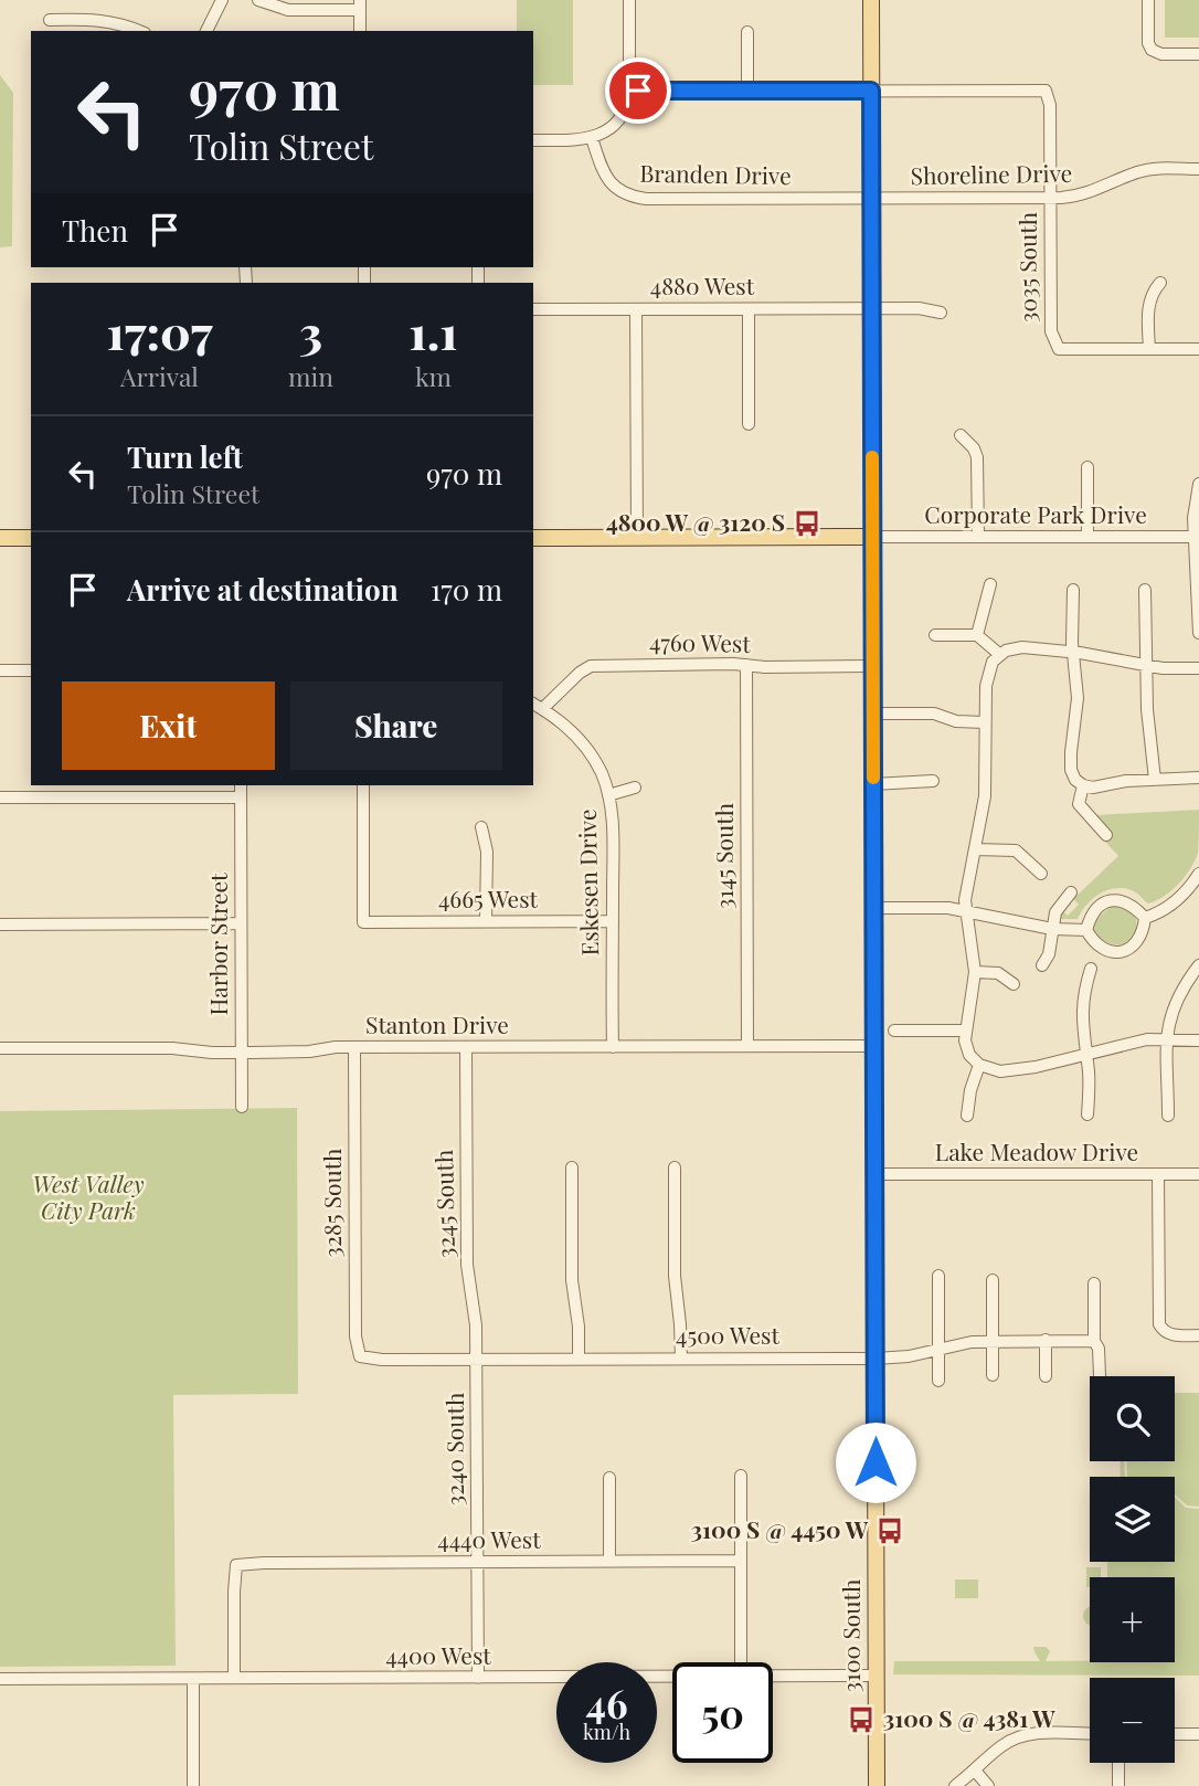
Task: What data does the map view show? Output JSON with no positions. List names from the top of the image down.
{
  "streets": {
    "main road": ["3100 South"],
    "street": [
      "Branden Drive",
      "Shoreline Drive",
      "3035 South",
      "4880 West",
      "Corporate Park Drive",
      "4760 West",
      "3145 South",
      "Eskesen Drive",
      "4665 West",
      "Harbor Street",
      "Stanton Drive",
      "Lake Meadow Drive",
      "3285 South",
      "3245 South",
      "4500 West",
      "3240 South",
      "4440 West",
      "4400 West"
    ]
  },
  "crossings": [
    ["Branden Drive", "Shoreline Drive"],
    ["Branden Drive", "3100 South"],
    ["Shoreline Drive", "3035 South"],
    ["Shoreline Drive", "3100 South"],
    ["3035 South", "3100 South"],
    ["4880 West", "3100 South"],
    ["Corporate Park Drive", "3100 South"],
    ["4760 West", "3145 South"],
    ["4760 West", "Eskesen Drive"],
    ["4760 West", "3100 South"],
    ["3145 South", "Stanton Drive"],
    ["Eskesen Drive", "4665 West"],
    ["Eskesen Drive", "Stanton Drive"],
    ["Harbor Street", "Stanton Drive"],
    ["Stanton Drive", "3285 South"],
    ["Stanton Drive", "3245 South"],
    ["Stanton Drive", "3100 South"],
    ["Lake Meadow Drive", "3100 South"],
    ["3285 South", "4500 West"],
    ["3245 South", "4500 West"],
    ["3245 South", "3240 South"],
    ["4500 West", "3240 South"],
    ["4500 West", "3100 South"],
    ["3240 South", "4440 West"],
    ["3240 South", "4400 West"],
    ["4440 West", "4400 West"],
    ["3100 South", "4400 West"]
  ],
  "parks": ["West Valley City Park"],
  "places": {
    "bus stop": ["4800 W @ 3120 S", "3100 S @ 4450 W", "3100 S @ 4381 W"]
  },
  "page": {
    "turn": ["970 m", "Tolin Street"],
    "then": "Then",
    "eta": [
      "17:07",
      "Arrival",
      "3",
      "min",
      "1.1",
      "km"
    ],
    "list": [
      {
        "name": "Turn left",
        "note": "Tolin Street",
        "value": "970 m"
      },
      {
        "name": "Arrive at destination",
        "value": "170 m"
      }
    ],
    "buttons": ["Exit", "Share"],
    "map_buttons": ["+", "−"],
    "speed": "46 km/h",
    "limit": "50"
  }
}
